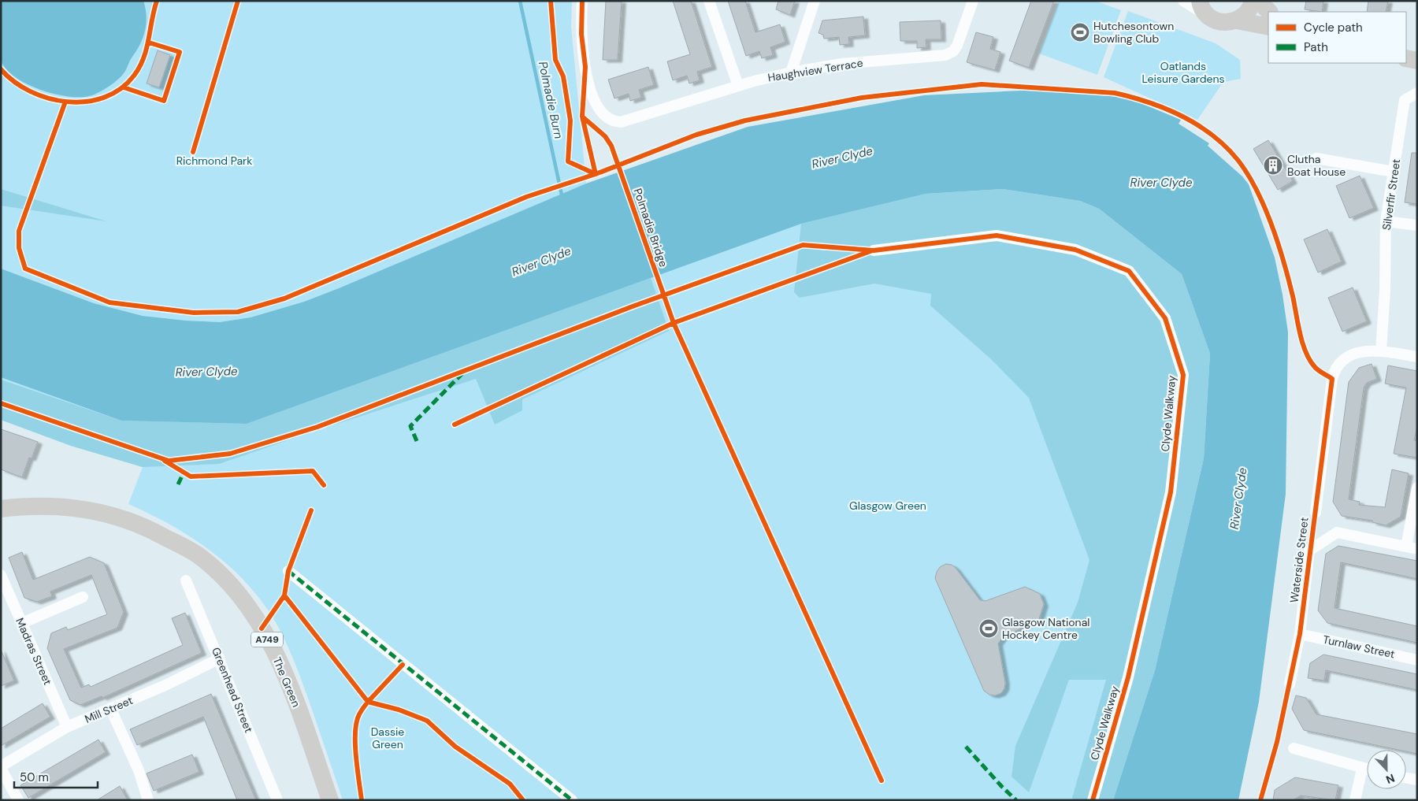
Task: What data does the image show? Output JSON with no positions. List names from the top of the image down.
{
  "streets": {
    "main road": ["A749", "The Green"],
    "street": [
      "Haughview Terrace",
      "Silverfir Street",
      "Clyde Walkway",
      "Waterside Street",
      "Turnlaw Street",
      "Madras Street",
      "Greenhead Street",
      "Mill Street"
    ],
    "cycle path": ["Polmadie Bridge"]
  },
  "crossings": [
    ["Silverfir Street", "Waterside Street"],
    ["Waterside Street", "Turnlaw Street"],
    ["Madras Street", "Mill Street"],
    ["Greenhead Street", "Mill Street"]
  ],
  "water": ["Polmadie Burn", "River Clyde"],
  "parks": [
    "Oatlands Leisure Gardens",
    "Richmond Park",
    "Glasgow Green",
    "Dassie Green"
  ],
  "places": {
    "sports": ["Hutchesontown Bowling Club", "Glasgow National Hockey Centre"],
    "building": ["Clutha Boat House"]
  },
  "legend": ["Cycle path", "Path"],
  "scale_bar": "50 m",
  "north": "bottom"
}
